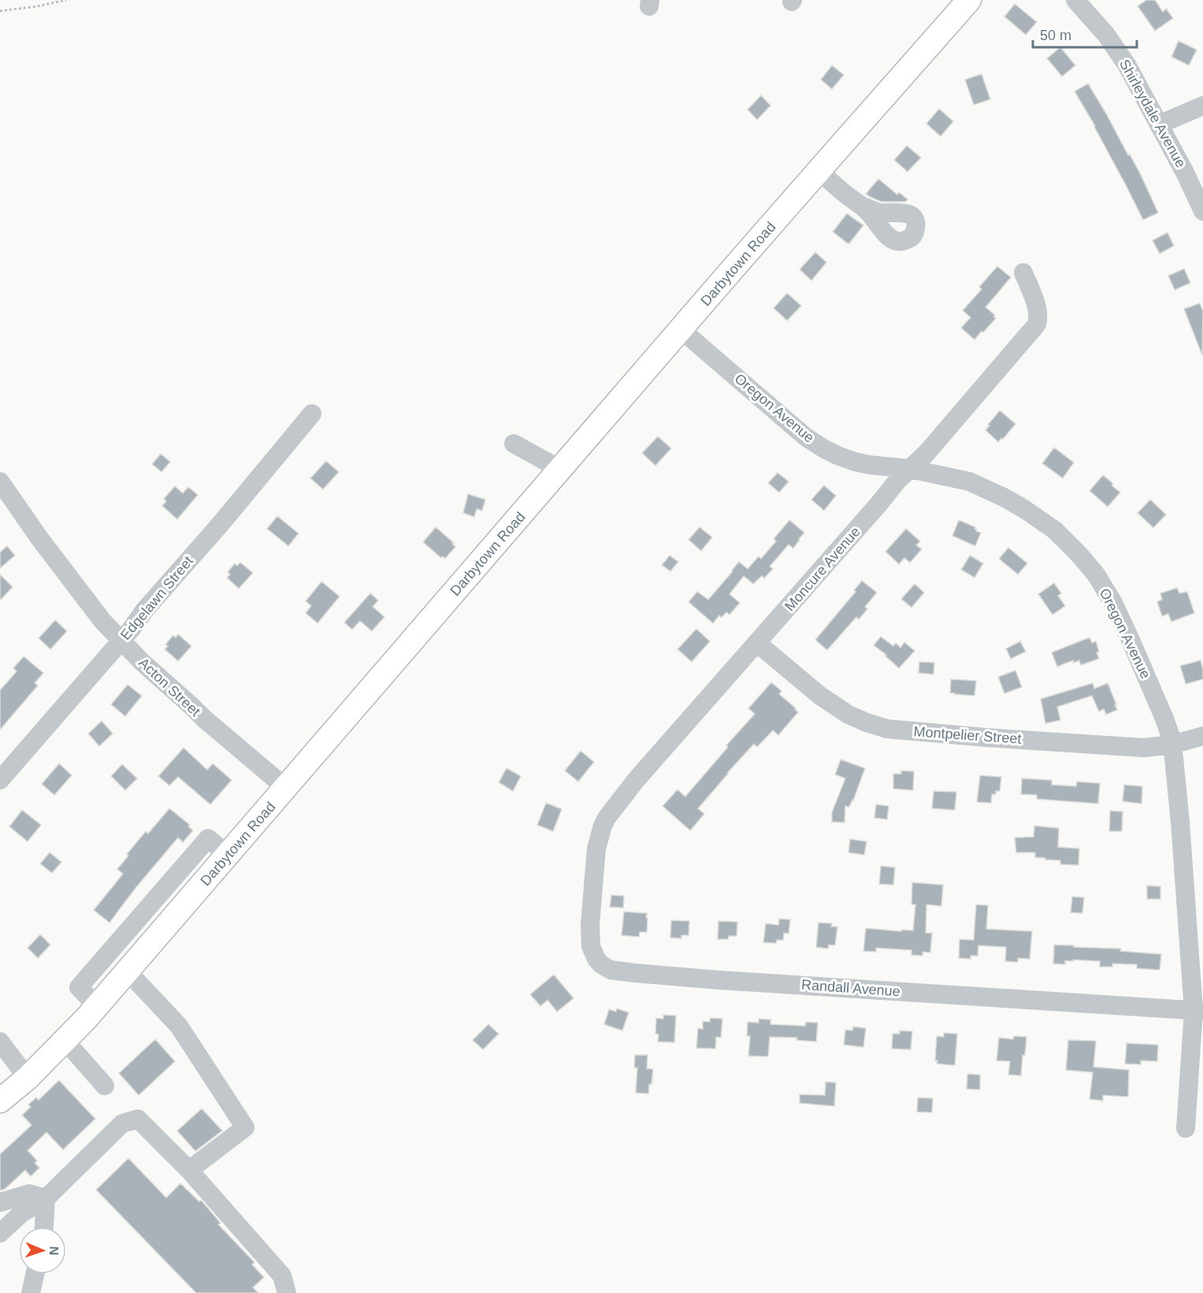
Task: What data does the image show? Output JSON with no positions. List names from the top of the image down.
{
  "streets": {
    "main road": ["Darbytown Road"],
    "street": [
      "Shirleydale Avenue",
      "Oregon Avenue",
      "Moncure Avenue",
      "Edgelawn Street",
      "Acton Street",
      "Montpelier Street",
      "Randall Avenue"
    ]
  },
  "crossings": [
    ["Darbytown Road", "Oregon Avenue"],
    ["Darbytown Road", "Acton Street"],
    ["Oregon Avenue", "Moncure Avenue"],
    ["Oregon Avenue", "Montpelier Street"],
    ["Oregon Avenue", "Randall Avenue"],
    ["Moncure Avenue", "Montpelier Street"],
    ["Moncure Avenue", "Randall Avenue"],
    ["Edgelawn Street", "Acton Street"]
  ],
  "scale_bar": "50 m",
  "north": "right"
}
